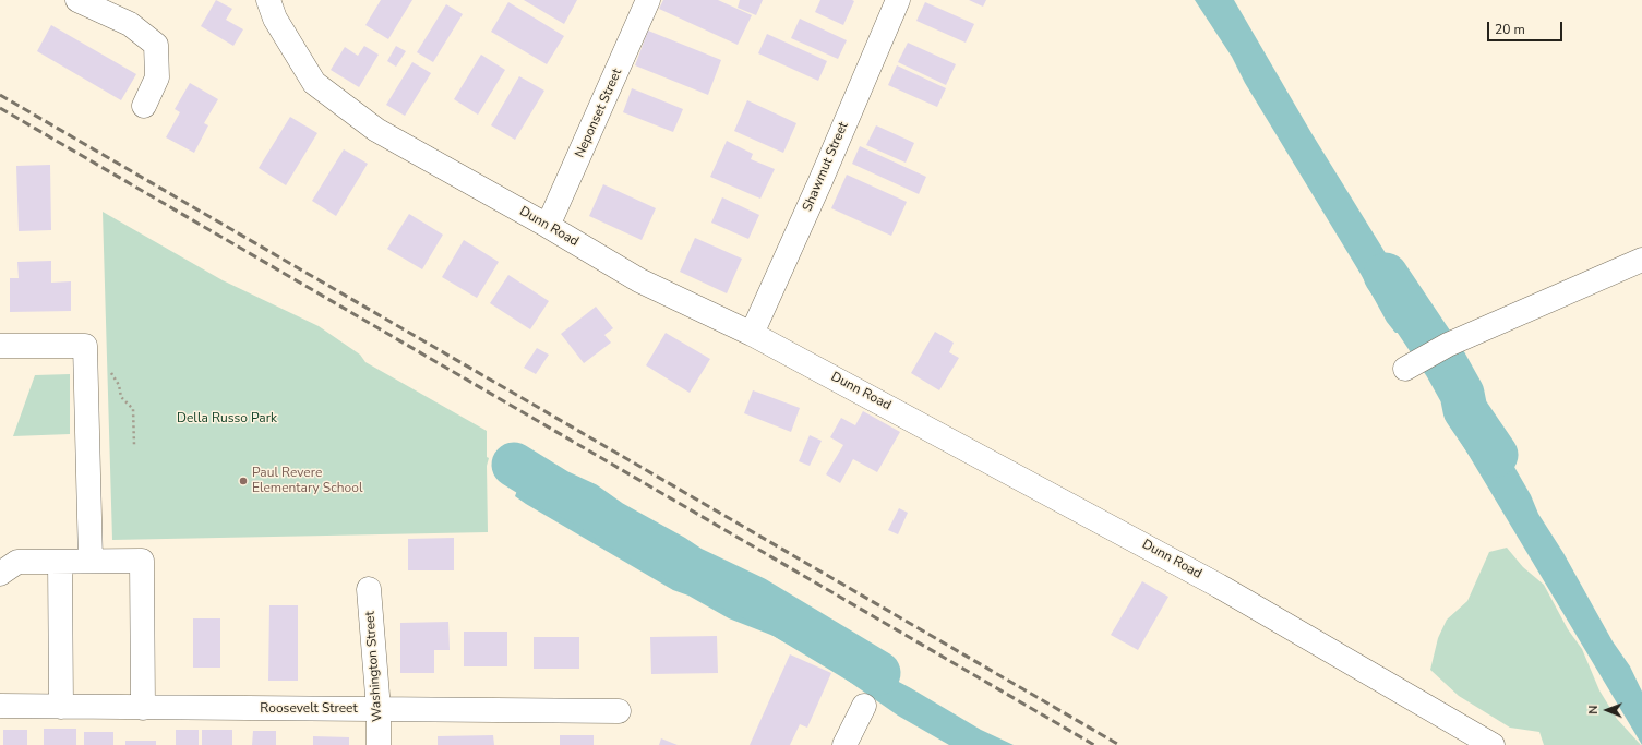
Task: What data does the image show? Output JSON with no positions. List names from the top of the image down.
{
  "streets": {
    "street": [
      "Neponset Street",
      "Shawmut Street",
      "Dunn Road",
      "Washington Street",
      "Roosevelt Street"
    ]
  },
  "crossings": [
    ["Neponset Street", "Dunn Road"],
    ["Shawmut Street", "Dunn Road"],
    ["Washington Street", "Roosevelt Street"]
  ],
  "parks": ["Della Russo Park"],
  "places": ["Paul Revere Elementary School"],
  "scale_bar": "20 m",
  "north": "left"
}
